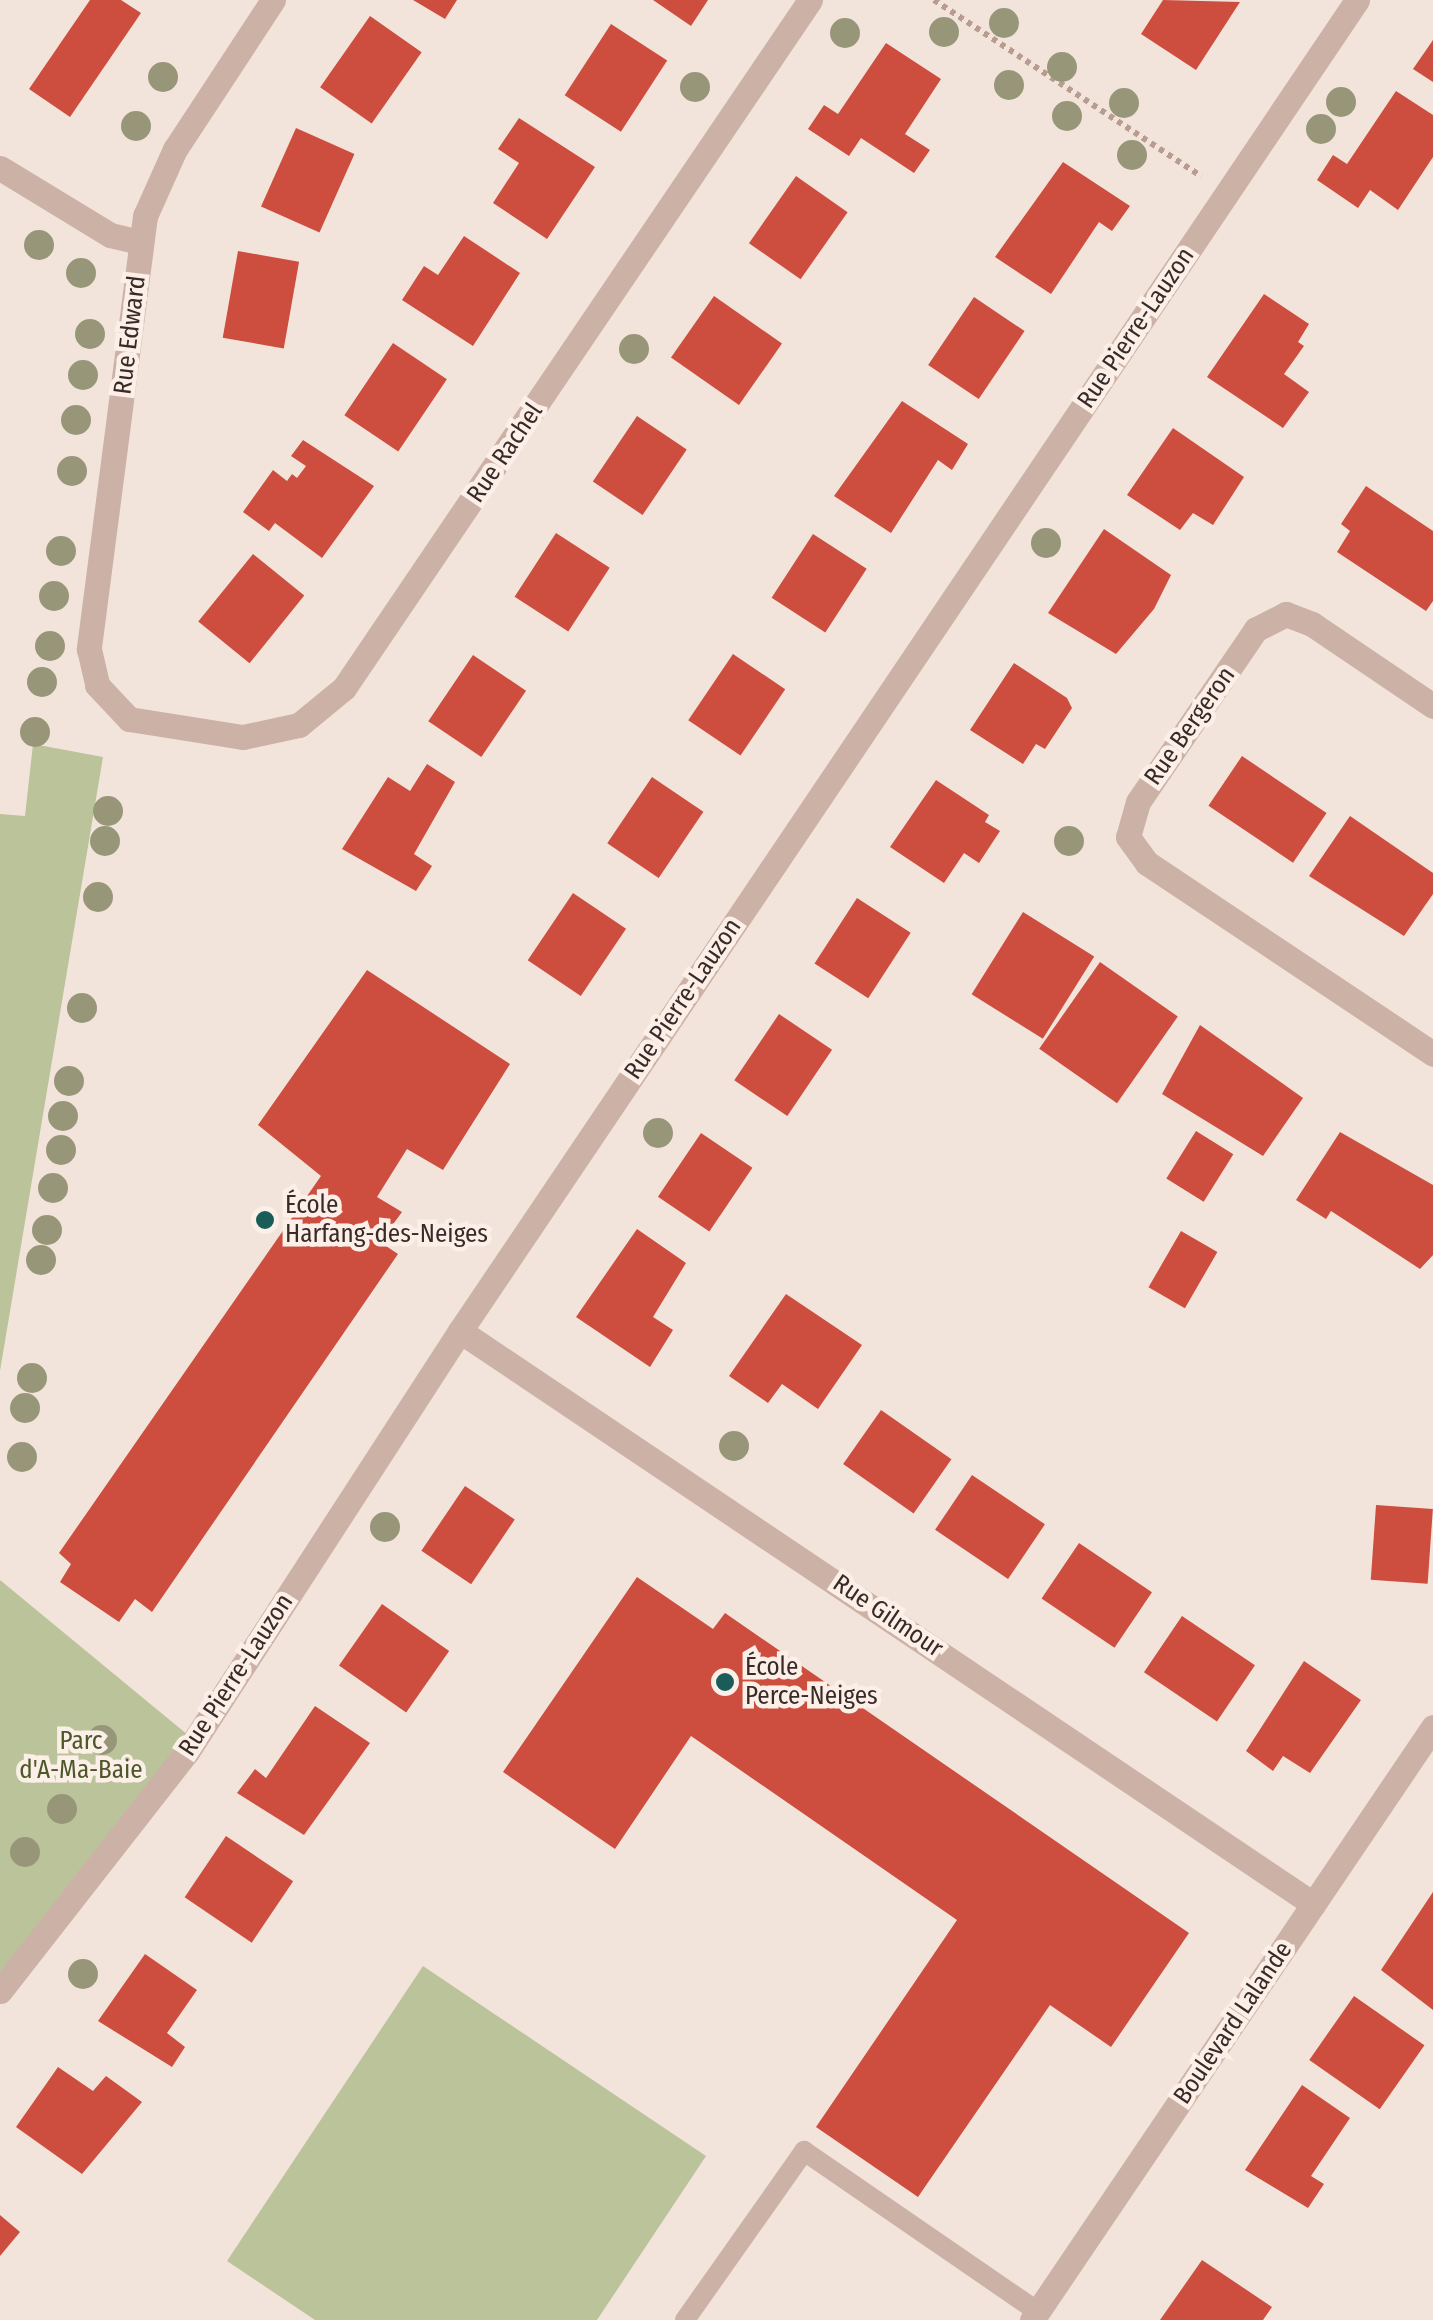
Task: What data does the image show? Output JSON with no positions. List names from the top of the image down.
{
  "streets": {
    "street": [
      "Rue Pierre-Lauzon",
      "Rue Edward",
      "Rue Rachel",
      "Rue Bergeron",
      "Rue Gilmour",
      "Boulevard Lalande"
    ]
  },
  "crossings": [
    ["Rue Pierre-Lauzon", "Rue Gilmour"],
    ["Rue Edward", "Rue Rachel"],
    ["Rue Gilmour", "Boulevard Lalande"]
  ],
  "parks": ["Parc d'A-Ma-Baie"],
  "places": ["École Harfang-des-Neiges", "École Perce-Neiges"]
}
